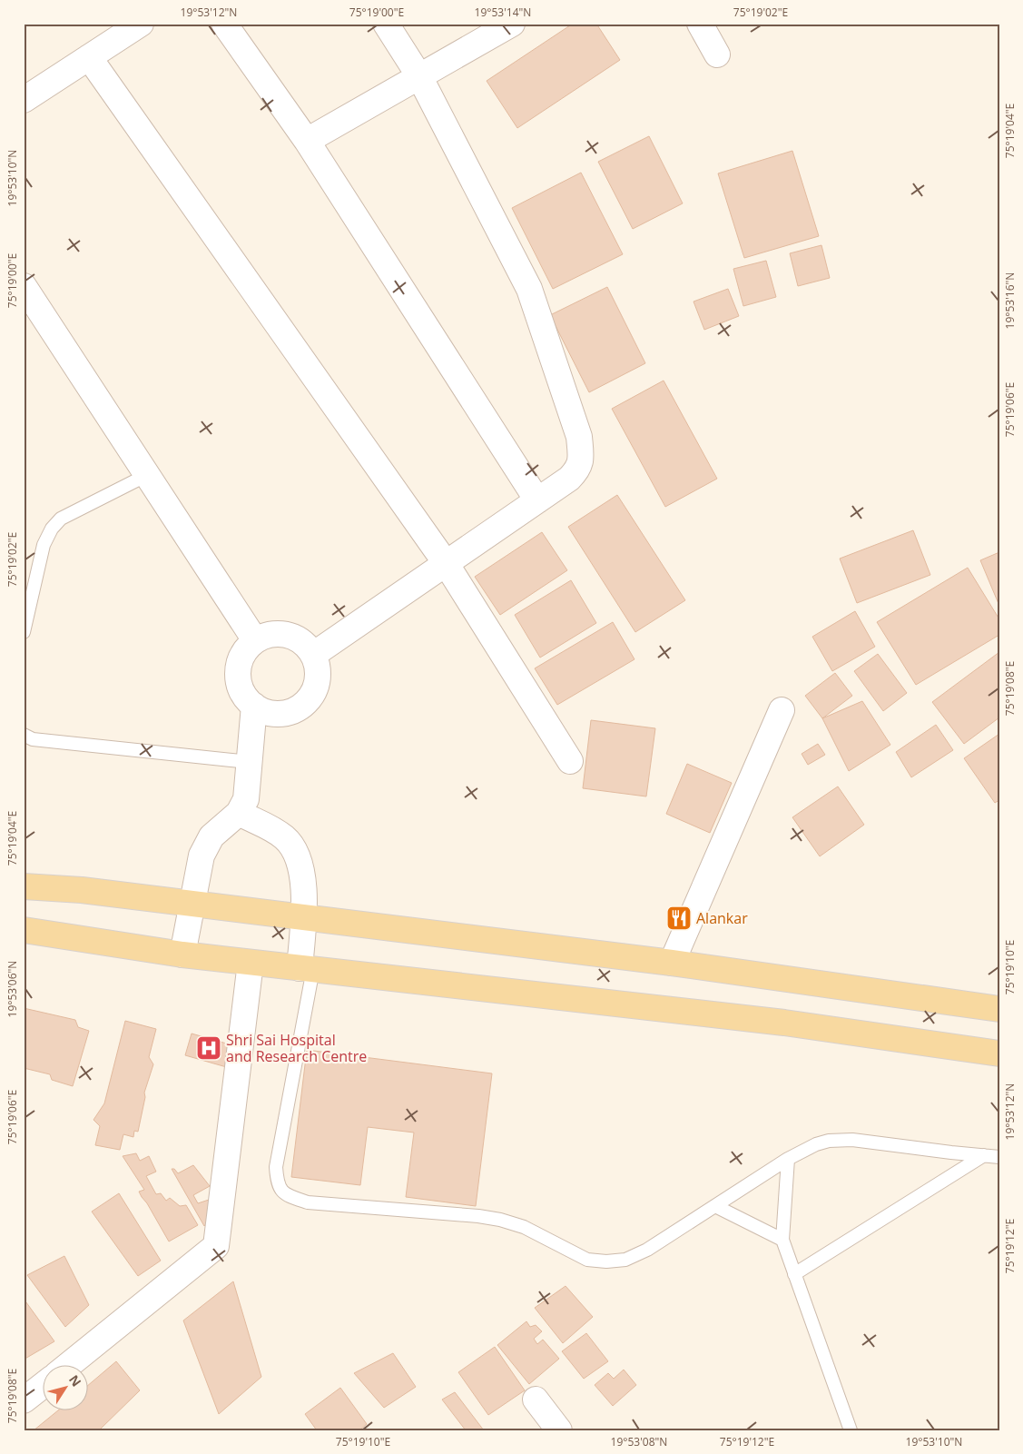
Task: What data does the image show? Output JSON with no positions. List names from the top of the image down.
{
  "places": {
    "restaurant": ["Alankar"],
    "hospital": ["Shri Sai Hospital and Research Centre"]
  },
  "north": "top right",
  "coordinates": [
    "19°53'12\"N",
    "75°19'00\"E",
    "19°53'14\"N",
    "75°19'02\"E",
    "75°19'04\"E",
    "19°53'10\"N",
    "19°53'16\"N",
    "75°19'06\"E",
    "75°19'08\"E",
    "75°19'10\"E",
    "19°53'06\"N",
    "75°19'12\"E",
    "19°53'08\"N"
  ]
}
